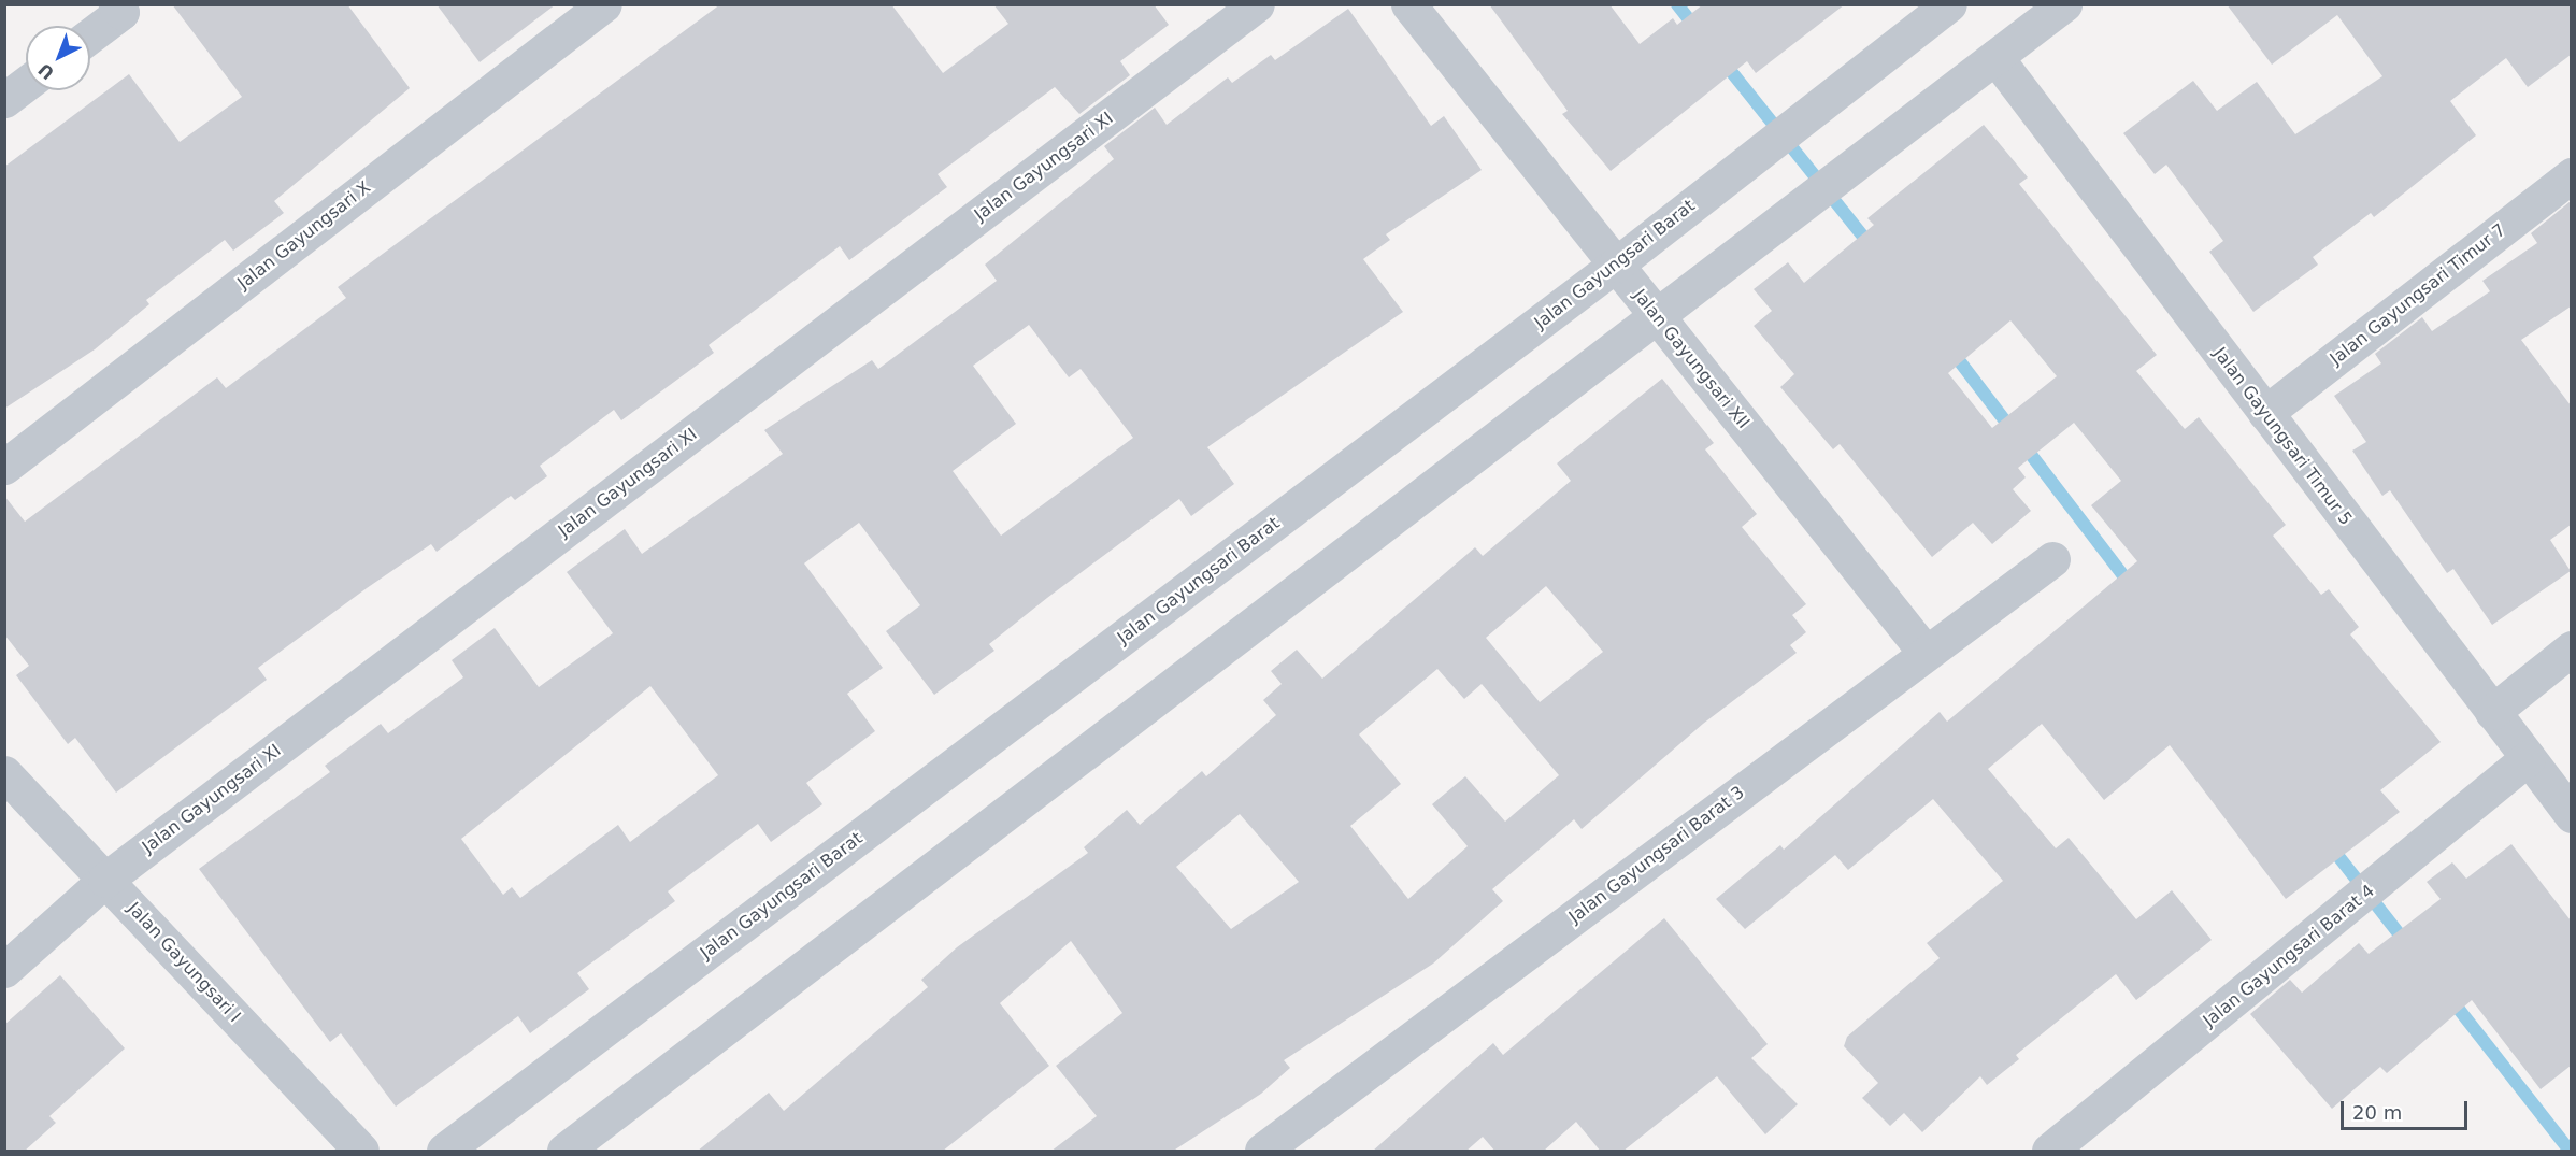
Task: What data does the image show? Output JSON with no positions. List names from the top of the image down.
{
  "streets": {
    "street": [
      "Jalan Gayungsari XI",
      "Jalan Gayungsari X",
      "Jalan Gayungsari Barat",
      "Jalan Gayungsari Timur 7",
      "Jalan Gayungsari XII",
      "Jalan Gayungsari Timur 5",
      "Jalan Gayungsari Barat 3",
      "Jalan Gayungsari Barat 4",
      "Jalan Gayungsari I"
    ]
  },
  "crossings": [
    ["Jalan Gayungsari XI", "Jalan Gayungsari I"],
    ["Jalan Gayungsari Barat", "Jalan Gayungsari XII"],
    ["Jalan Gayungsari Timur 7", "Jalan Gayungsari Timur 5"],
    ["Jalan Gayungsari XII", "Jalan Gayungsari Barat 3"],
    ["Jalan Gayungsari Timur 5", "Jalan Gayungsari Barat 4"]
  ],
  "scale_bar": "20 m",
  "north": "bottom left"
}
